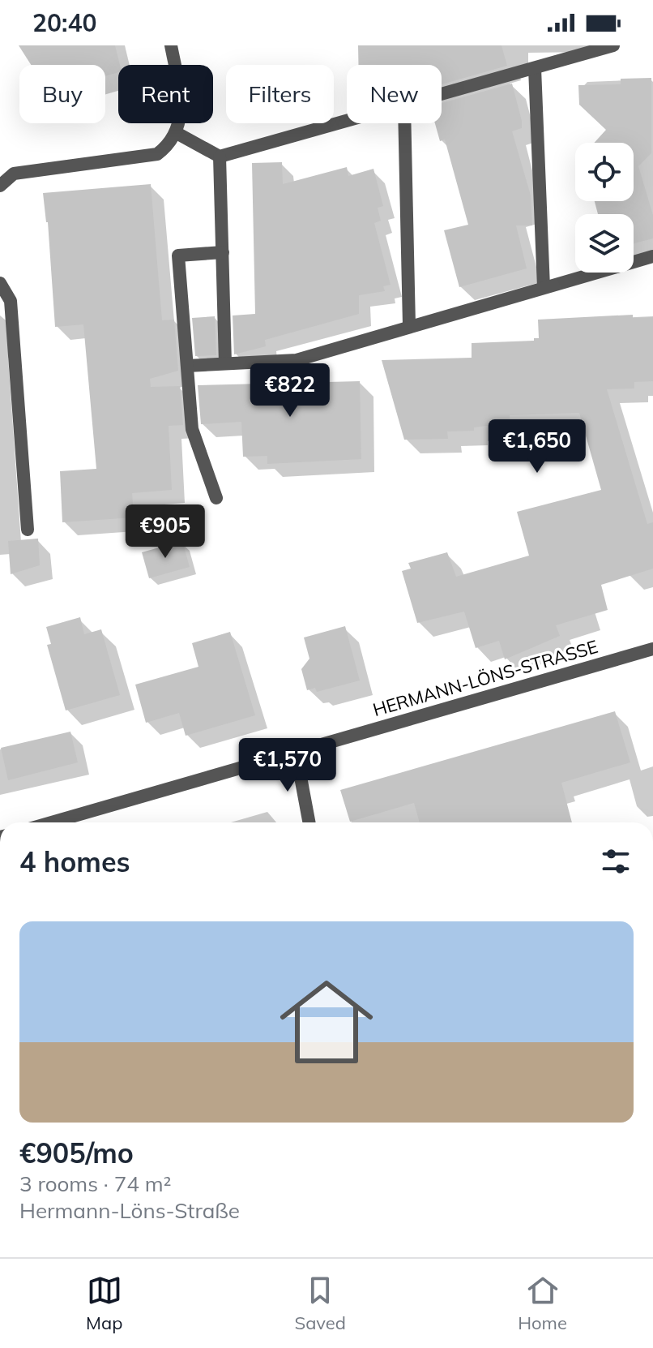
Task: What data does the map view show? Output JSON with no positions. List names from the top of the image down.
{
  "streets": {
    "street": ["HERMANN-LÖNS-STRASSE"]
  },
  "page": {
    "status": "20:40",
    "chip": [
      "Buy",
      "Rent",
      "Filters",
      "New"
    ],
    "price": [
      "€822",
      "€1,650",
      "€905",
      "€1,570"
    ],
    "heading": "4 homes",
    "list": [
      {
        "name": "€905/mo",
        "note": "3 rooms · 74 m² · Hermann-Löns-Straße"
      }
    ],
    "tabs": ["Map", "Saved", "Home"]
  }
}
